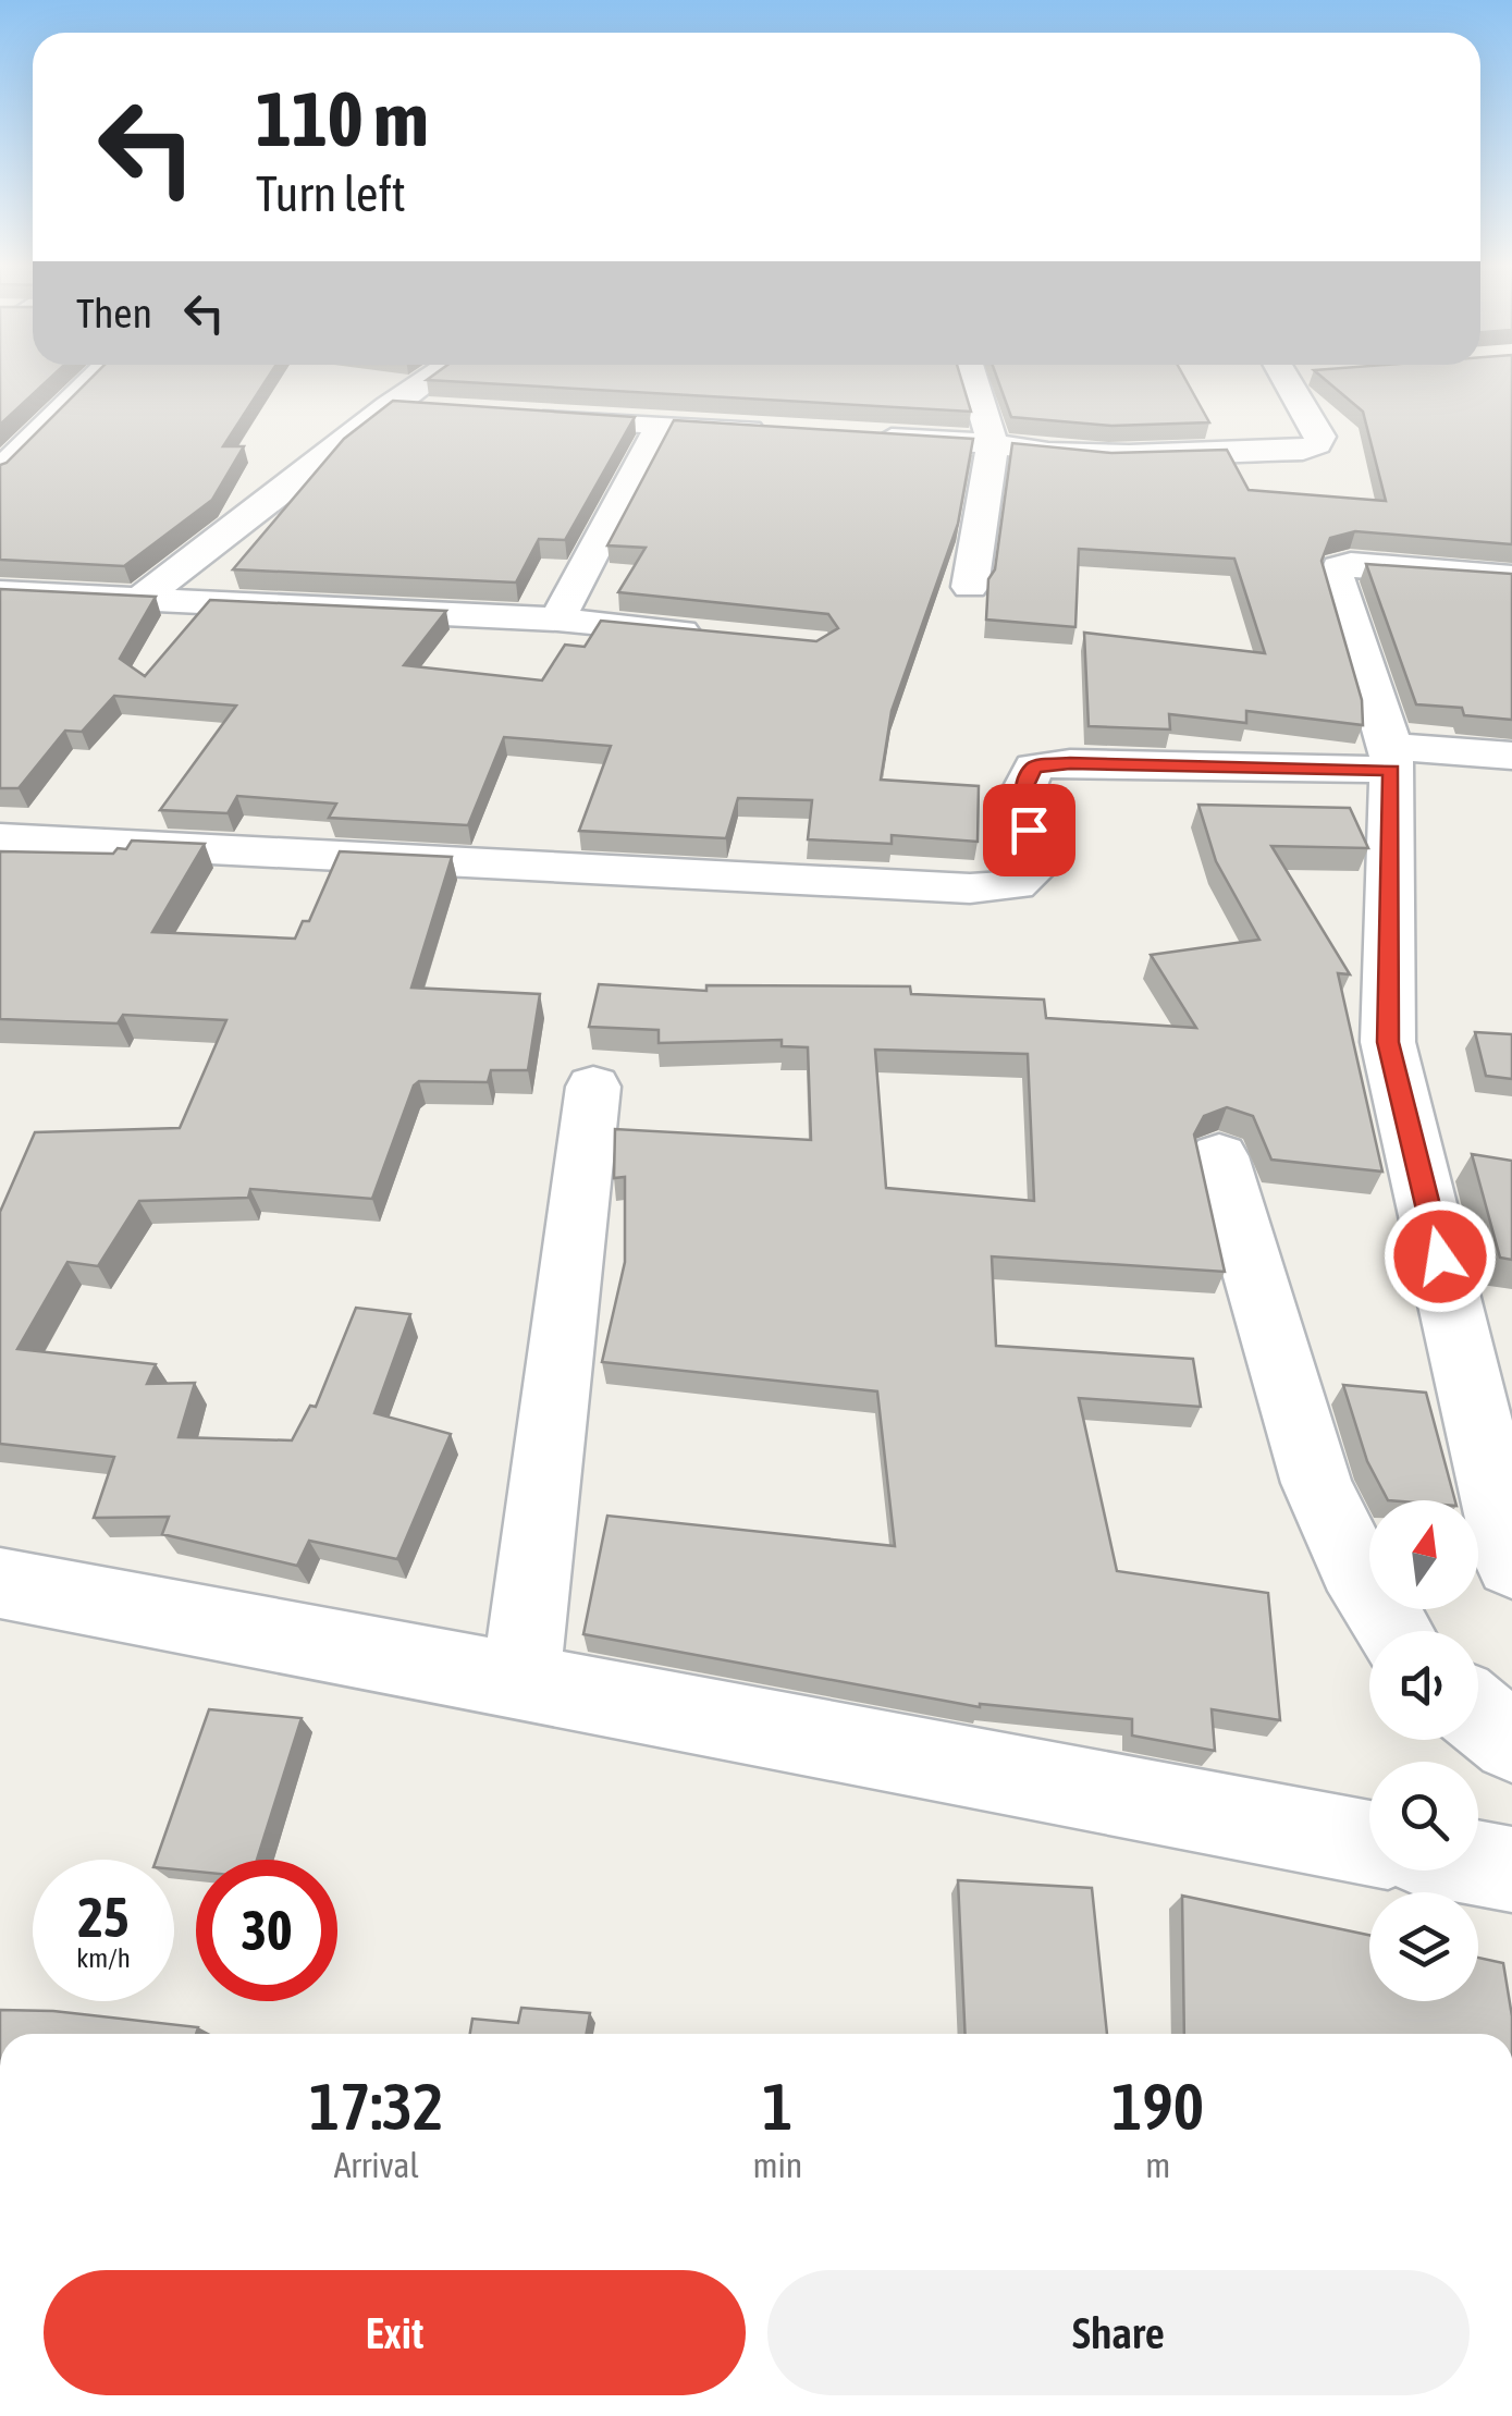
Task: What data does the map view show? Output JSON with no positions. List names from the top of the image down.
{
  "north": "top",
  "page": {
    "turn": ["110 m", "Turn left"],
    "then": "Then",
    "speed": "25 km/h",
    "limit": "30",
    "eta": [
      "17:32",
      "Arrival",
      "1",
      "min",
      "190",
      "m"
    ],
    "buttons": ["Exit", "Share"]
  }
}
